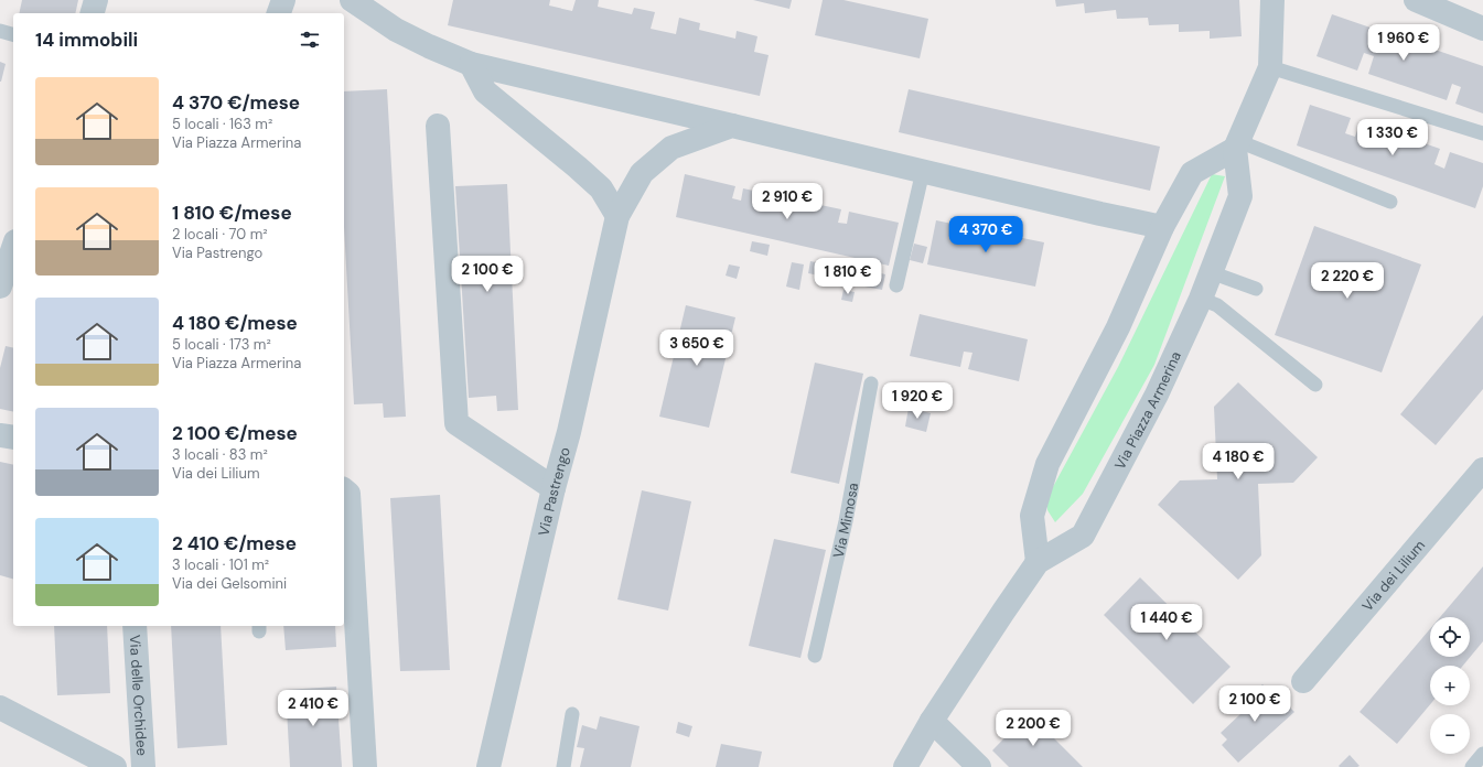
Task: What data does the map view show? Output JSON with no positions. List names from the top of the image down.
{
  "streets": {
    "street": [
      "Via Piazza Armerina",
      "Via Pastrengo",
      "Via dei Lilium",
      "Via delle Orchidee"
    ],
    "lane": ["Via Mimosa"]
  },
  "page": {
    "heading": "14 immobili",
    "price": [
      "1 960 €",
      "1 330 €",
      "2 910 €",
      "4 370 €",
      "2 100 €",
      "1 810 €",
      "2 220 €",
      "3 650 €",
      "1 920 €",
      "4 180 €",
      "1 440 €",
      "2 100 €",
      "2 410 €",
      "2 200 €"
    ],
    "list": [
      {
        "name": "4 370 €/mese",
        "note": "5 locali · 163 m² · Via Piazza Armerina"
      },
      {
        "name": "1 810 €/mese",
        "note": "2 locali · 70 m² · Via Pastrengo"
      },
      {
        "name": "4 180 €/mese",
        "note": "5 locali · 173 m² · Via Piazza Armerina"
      },
      {
        "name": "2 100 €/mese",
        "note": "3 locali · 83 m² · Via dei Lilium"
      },
      {
        "name": "2 410 €/mese",
        "note": "3 locali · 101 m² · Via dei Gelsomini"
      }
    ],
    "map_buttons": ["+", "−"]
  }
}
